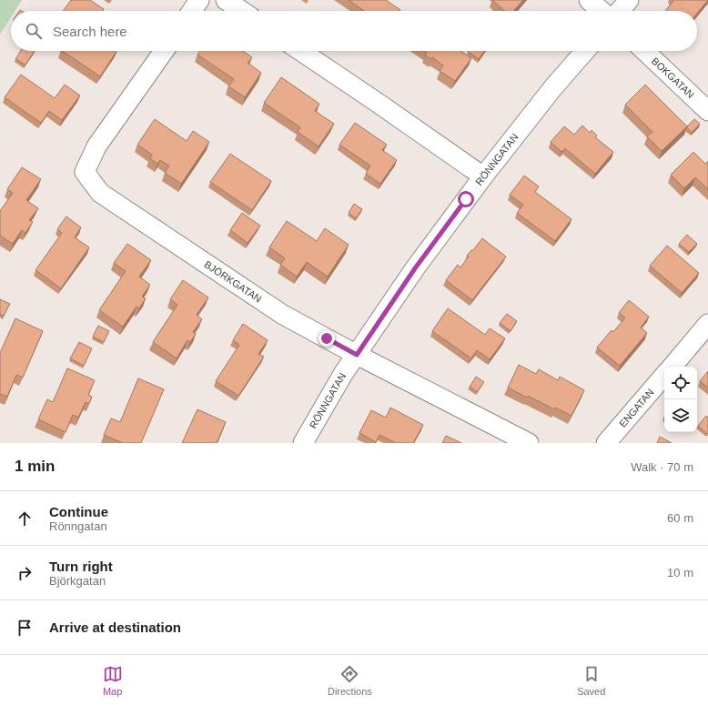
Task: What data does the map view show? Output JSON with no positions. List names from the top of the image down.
{
  "streets": {
    "street": [
      "BOKGATAN",
      "RÖNNGATAN",
      "BJÖRKGATAN",
      "ENGATAN"
    ]
  },
  "crossings": [
    ["RÖNNGATAN", "BJÖRKGATAN"]
  ],
  "page": {
    "search": "Search here",
    "heading": ["1 min", "Walk · 70 m"],
    "list": [
      ["Continue", "Rönngatan", "60 m"],
      ["Turn right", "Björkgatan", "10 m"],
      "Arrive at destination"
    ],
    "nav": ["Map", "Directions", "Saved"]
  }
}
